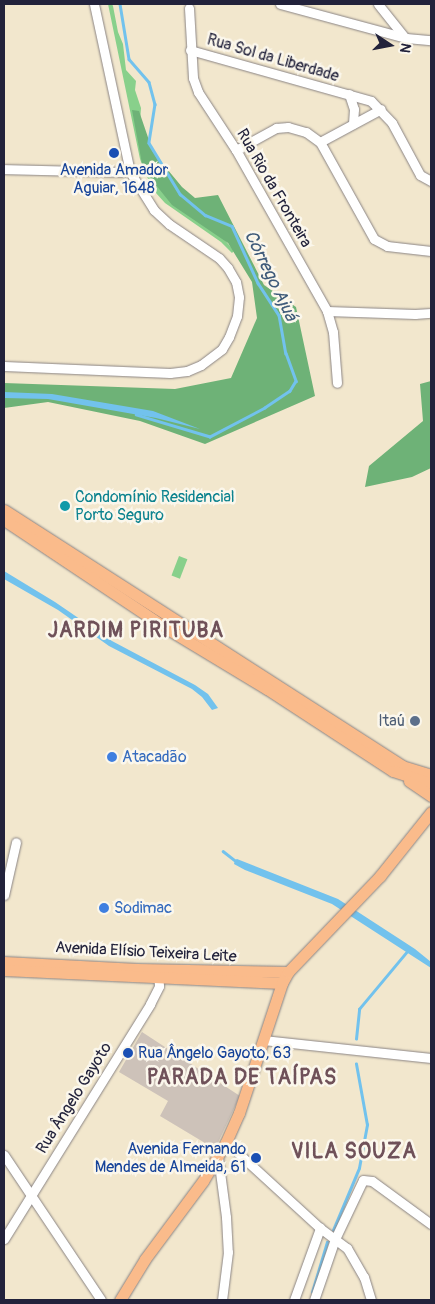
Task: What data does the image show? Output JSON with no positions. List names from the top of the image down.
{
  "streets": {
    "main road": ["Avenida Elísio Teixeira Leite"],
    "street": ["Rua Sol da Liberdade", "Rua Rio da Fronteira", "Rua Ângelo Gayoto"]
  },
  "crossings": [
    ["Rua Sol da Liberdade", "Rua Rio da Fronteira"],
    ["Avenida Elísio Teixeira Leite", "Rua Ângelo Gayoto"]
  ],
  "districts": ["JARDIM PIRITUBA", "PARADA DE TAÍPAS", "VILA SOUZA"],
  "water": ["Córrego Ajuá"],
  "places": [
    "Avenida Amador Aguiar, 1648",
    "Condomínio Residencial Porto Seguro",
    "Itaú",
    "Atacadão",
    "Sodimac",
    "Rua Ângelo Gayoto, 63",
    "Avenida Fernando Mendes de Almeida, 61"
  ],
  "north": "right"
}
